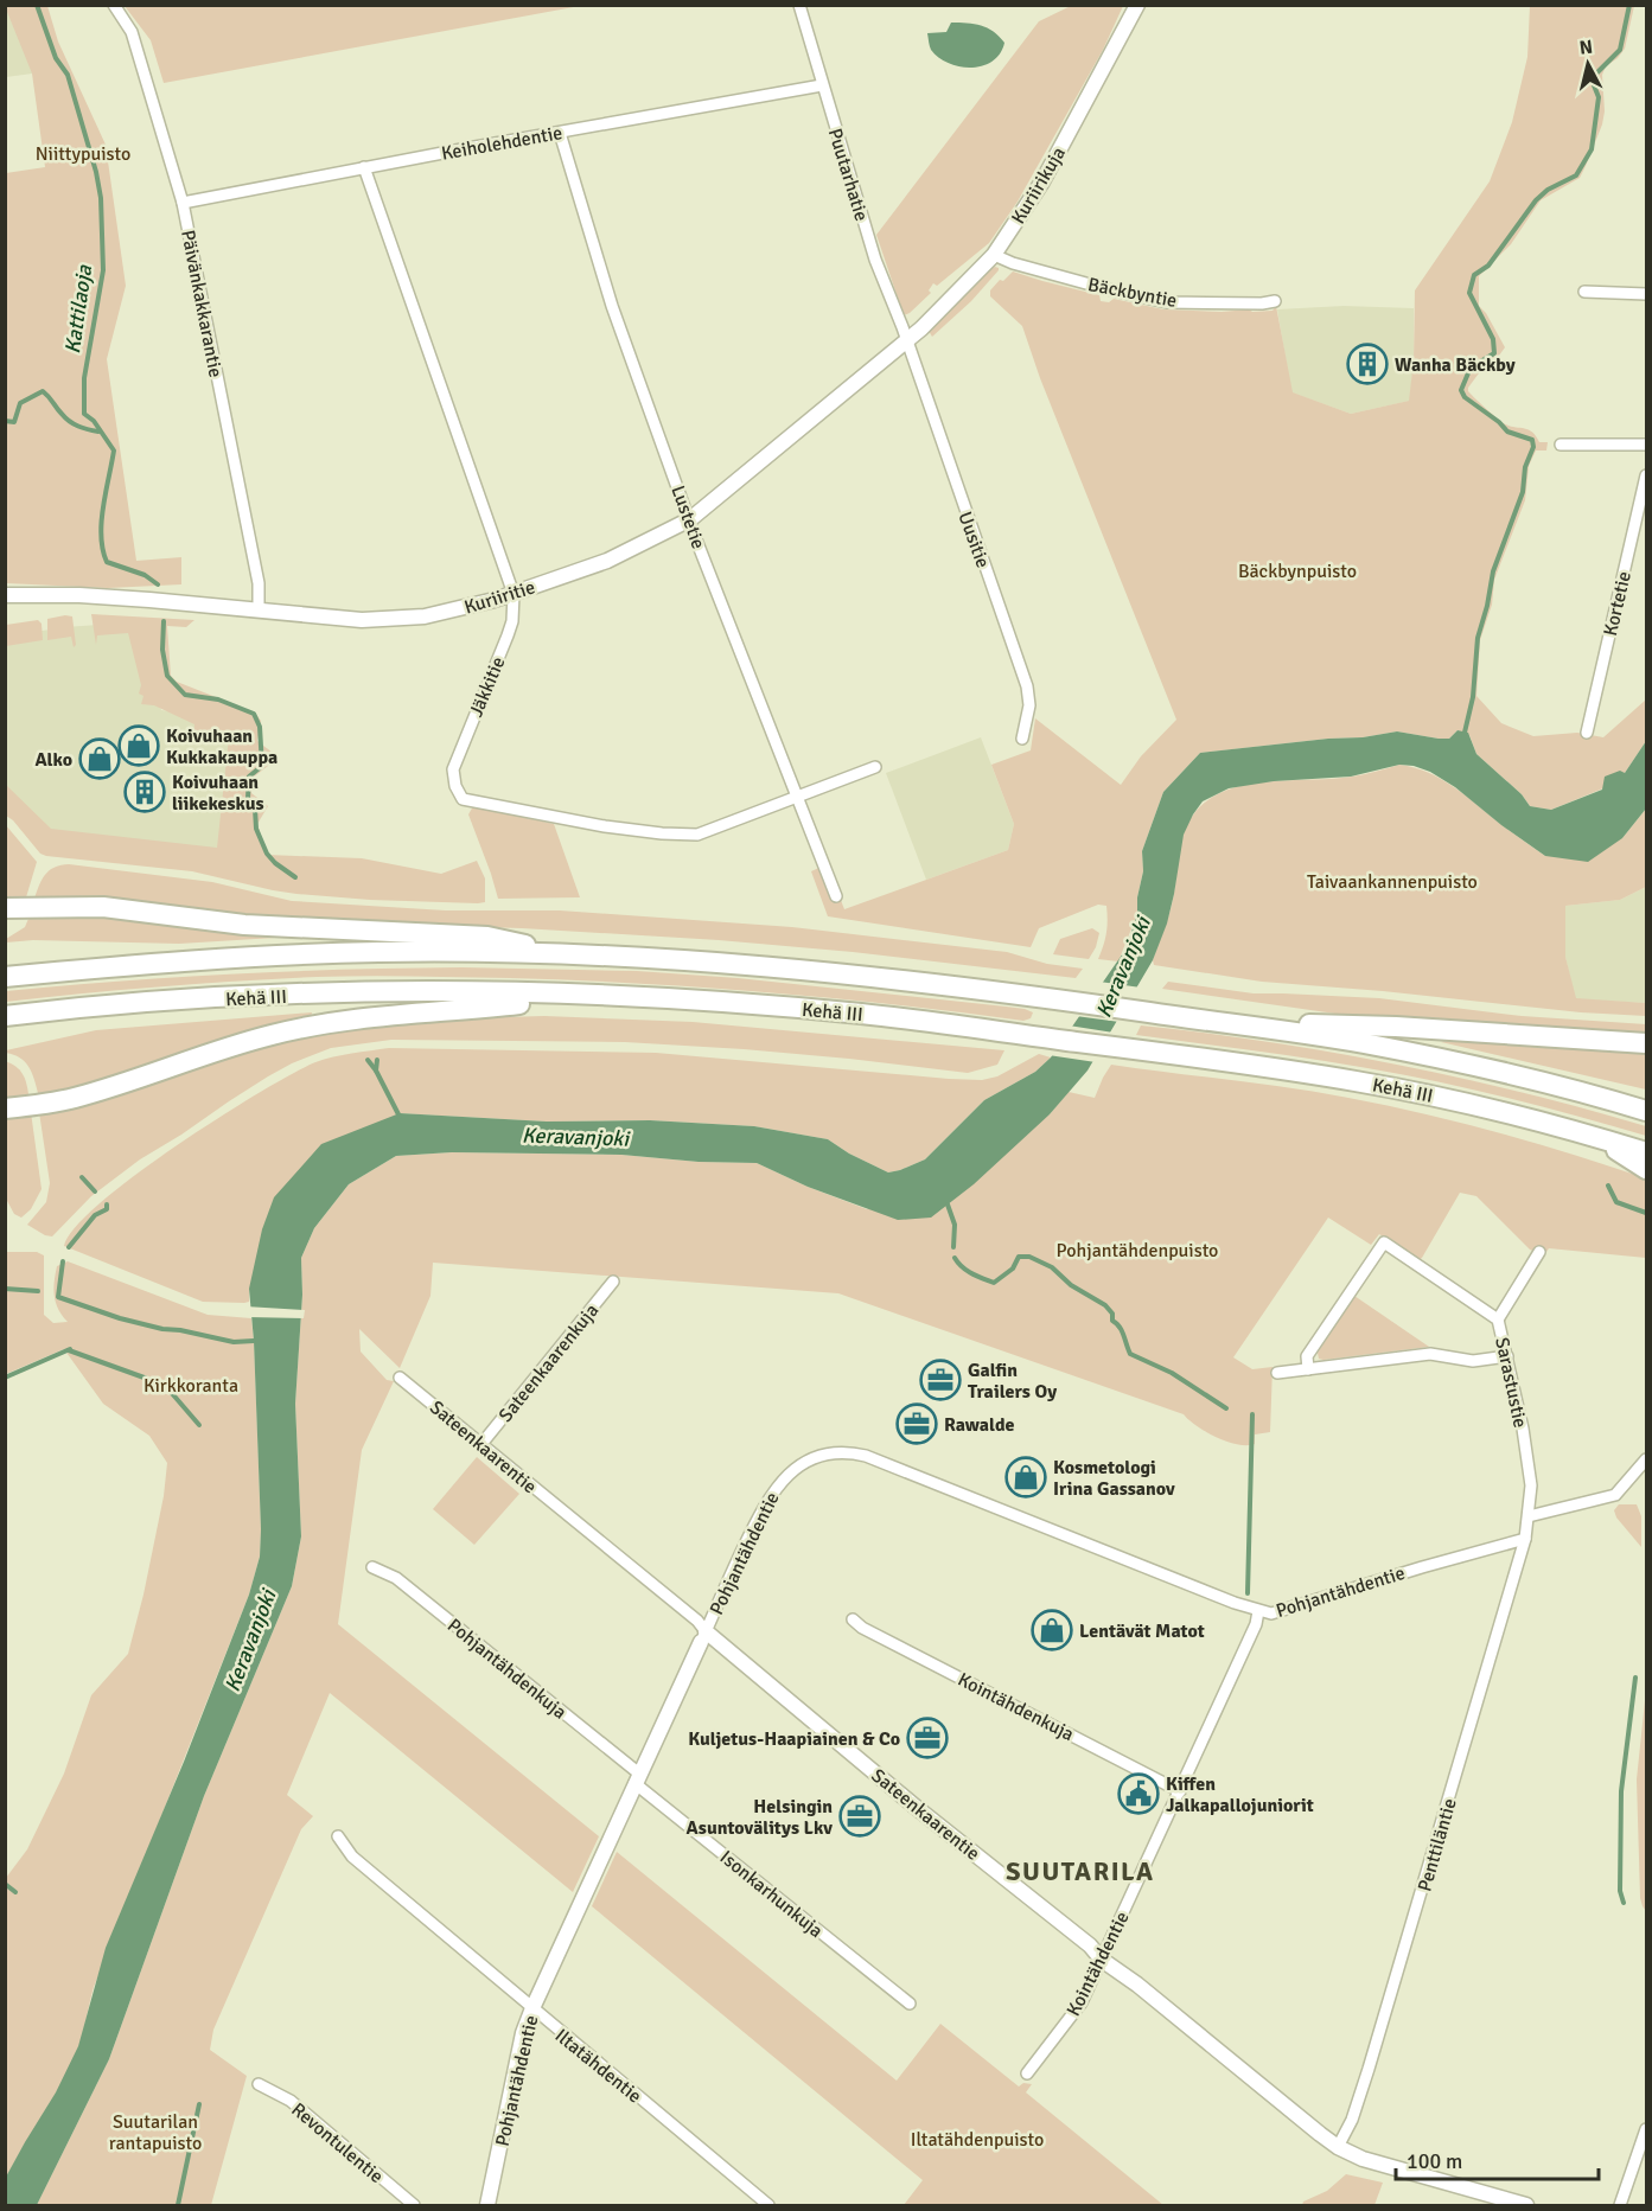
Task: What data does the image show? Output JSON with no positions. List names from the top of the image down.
{
  "streets": {
    "highway": ["Kehä III"],
    "street": [
      "Keiholehdentie",
      "Puutarhatie",
      "Kuriirikuja",
      "Bäckbyntie",
      "Päivänkakkarantie",
      "Lustetie",
      "Uusitie",
      "Kuriiritie",
      "Kortetie",
      "Jäkkitie",
      "Sateenkaarenkuja",
      "Sarastustie",
      "Sateenkaarentie",
      "Pohjantähdentie",
      "Pohjantähdenkuja",
      "Kointähdenkuja",
      "Penttiläntie",
      "Isonkarhunkuja",
      "Kointähdentie",
      "Iltatähdentie",
      "Revontulentie"
    ]
  },
  "crossings": [
    ["Keiholehdentie", "Puutarhatie"],
    ["Keiholehdentie", "Päivänkakkarantie"],
    ["Keiholehdentie", "Lustetie"],
    ["Keiholehdentie", "Jäkkitie"],
    ["Puutarhatie", "Kuriirikuja"],
    ["Puutarhatie", "Uusitie"],
    ["Puutarhatie", "Kuriiritie"],
    ["Kuriirikuja", "Bäckbyntie"],
    ["Kuriirikuja", "Uusitie"],
    ["Kuriirikuja", "Kuriiritie"],
    ["Päivänkakkarantie", "Kuriiritie"],
    ["Lustetie", "Kuriiritie"],
    ["Lustetie", "Jäkkitie"],
    ["Uusitie", "Kuriiritie"],
    ["Kuriiritie", "Jäkkitie"],
    ["Sateenkaarenkuja", "Sateenkaarentie"],
    ["Sarastustie", "Pohjantähdentie"],
    ["Sarastustie", "Penttiläntie"],
    ["Sateenkaarentie", "Pohjantähdentie"],
    ["Sateenkaarentie", "Penttiläntie"],
    ["Sateenkaarentie", "Kointähdentie"],
    ["Pohjantähdentie", "Pohjantähdenkuja"],
    ["Pohjantähdentie", "Penttiläntie"],
    ["Pohjantähdentie", "Isonkarhunkuja"],
    ["Pohjantähdentie", "Kointähdentie"],
    ["Pohjantähdentie", "Iltatähdentie"],
    ["Pohjantähdenkuja", "Isonkarhunkuja"],
    ["Kointähdenkuja", "Kointähdentie"]
  ],
  "districts": ["SUUTARILA"],
  "water": ["Kattilaoja", "Keravanjoki"],
  "parks": [
    "Niittypuisto",
    "Bäckbynpuisto",
    "Taivaankannenpuisto",
    "Pohjantähdenpuisto",
    "Kirkkoranta",
    "Suutarilan rantapuisto",
    "Iltatähdenpuisto"
  ],
  "places": {
    "building": ["Wanha Bäckby", "Koivuhaan liikekeskus"],
    "shop": [
      "Koivuhaan Kukkakauppa",
      "Alko",
      "Kosmetologi Irina Gassanov",
      "Lentävät Matot"
    ],
    "office": [
      "Galfin Trailers Oy",
      "Rawalde",
      "Kuljetus-Haapiainen & Co",
      "Helsingin Asuntovälitys Lkv"
    ],
    "public building": ["Kiffen Jalkapallojuniorit"]
  },
  "scale_bar": "100 m",
  "north": "top"
}
